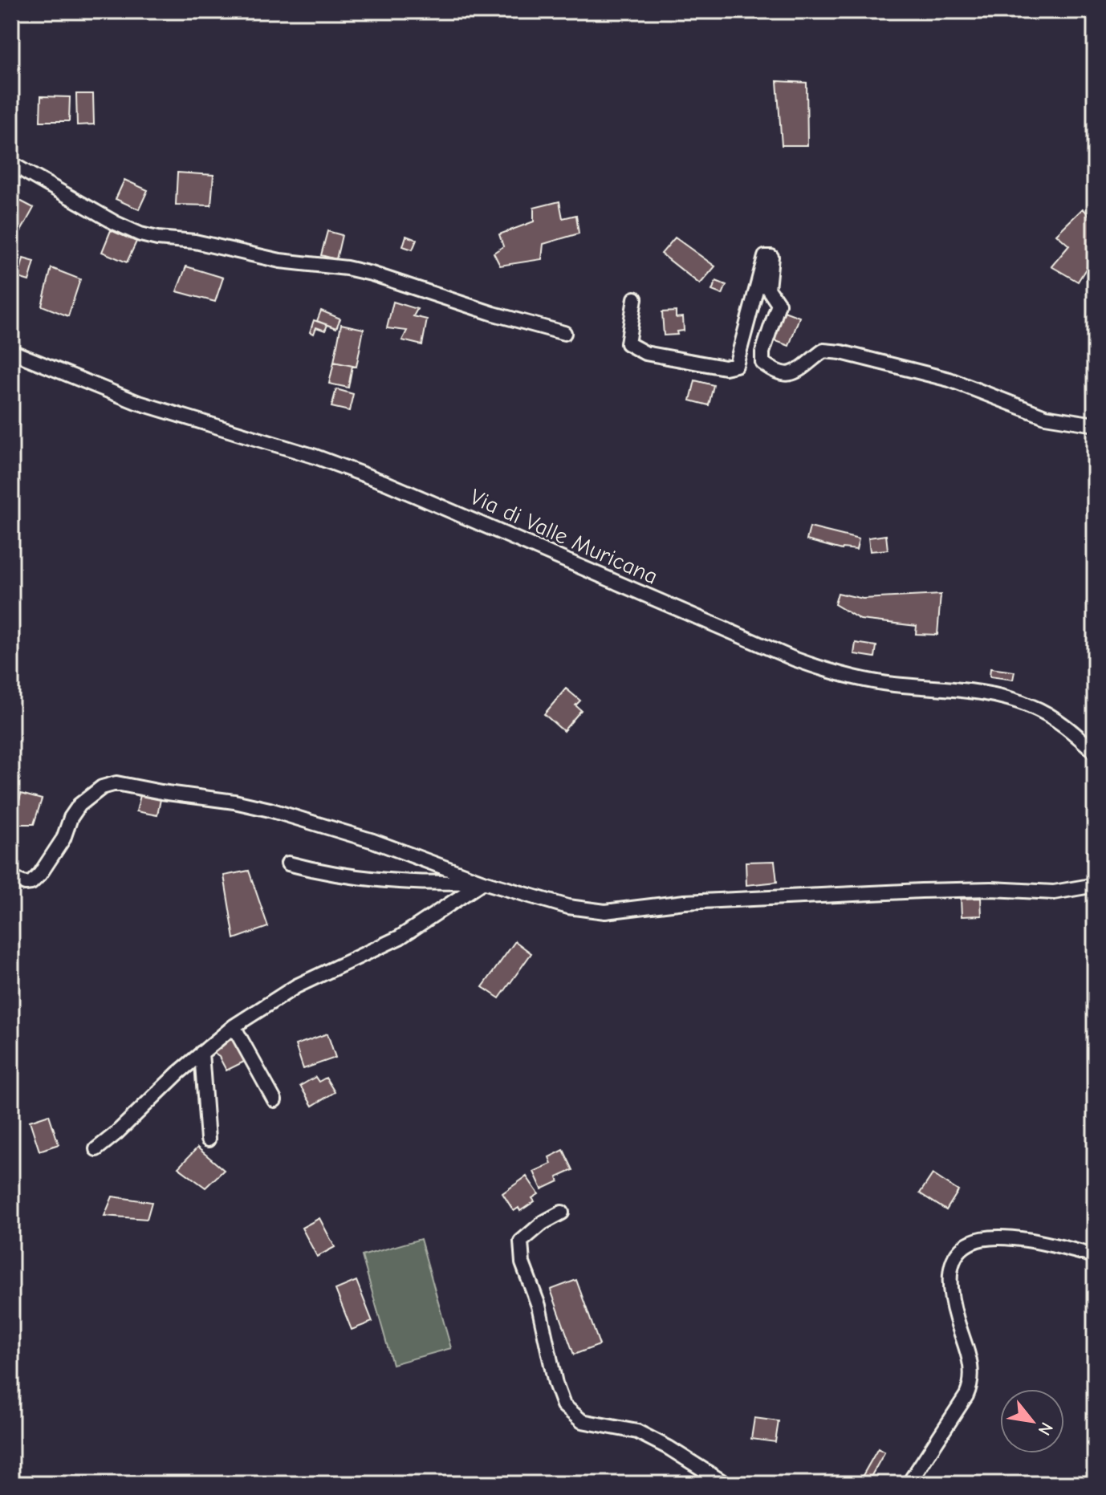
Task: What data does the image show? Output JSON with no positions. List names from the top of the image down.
{
  "streets": {
    "street": ["Via di Valle Muricana"]
  },
  "north": "bottom right"
}
